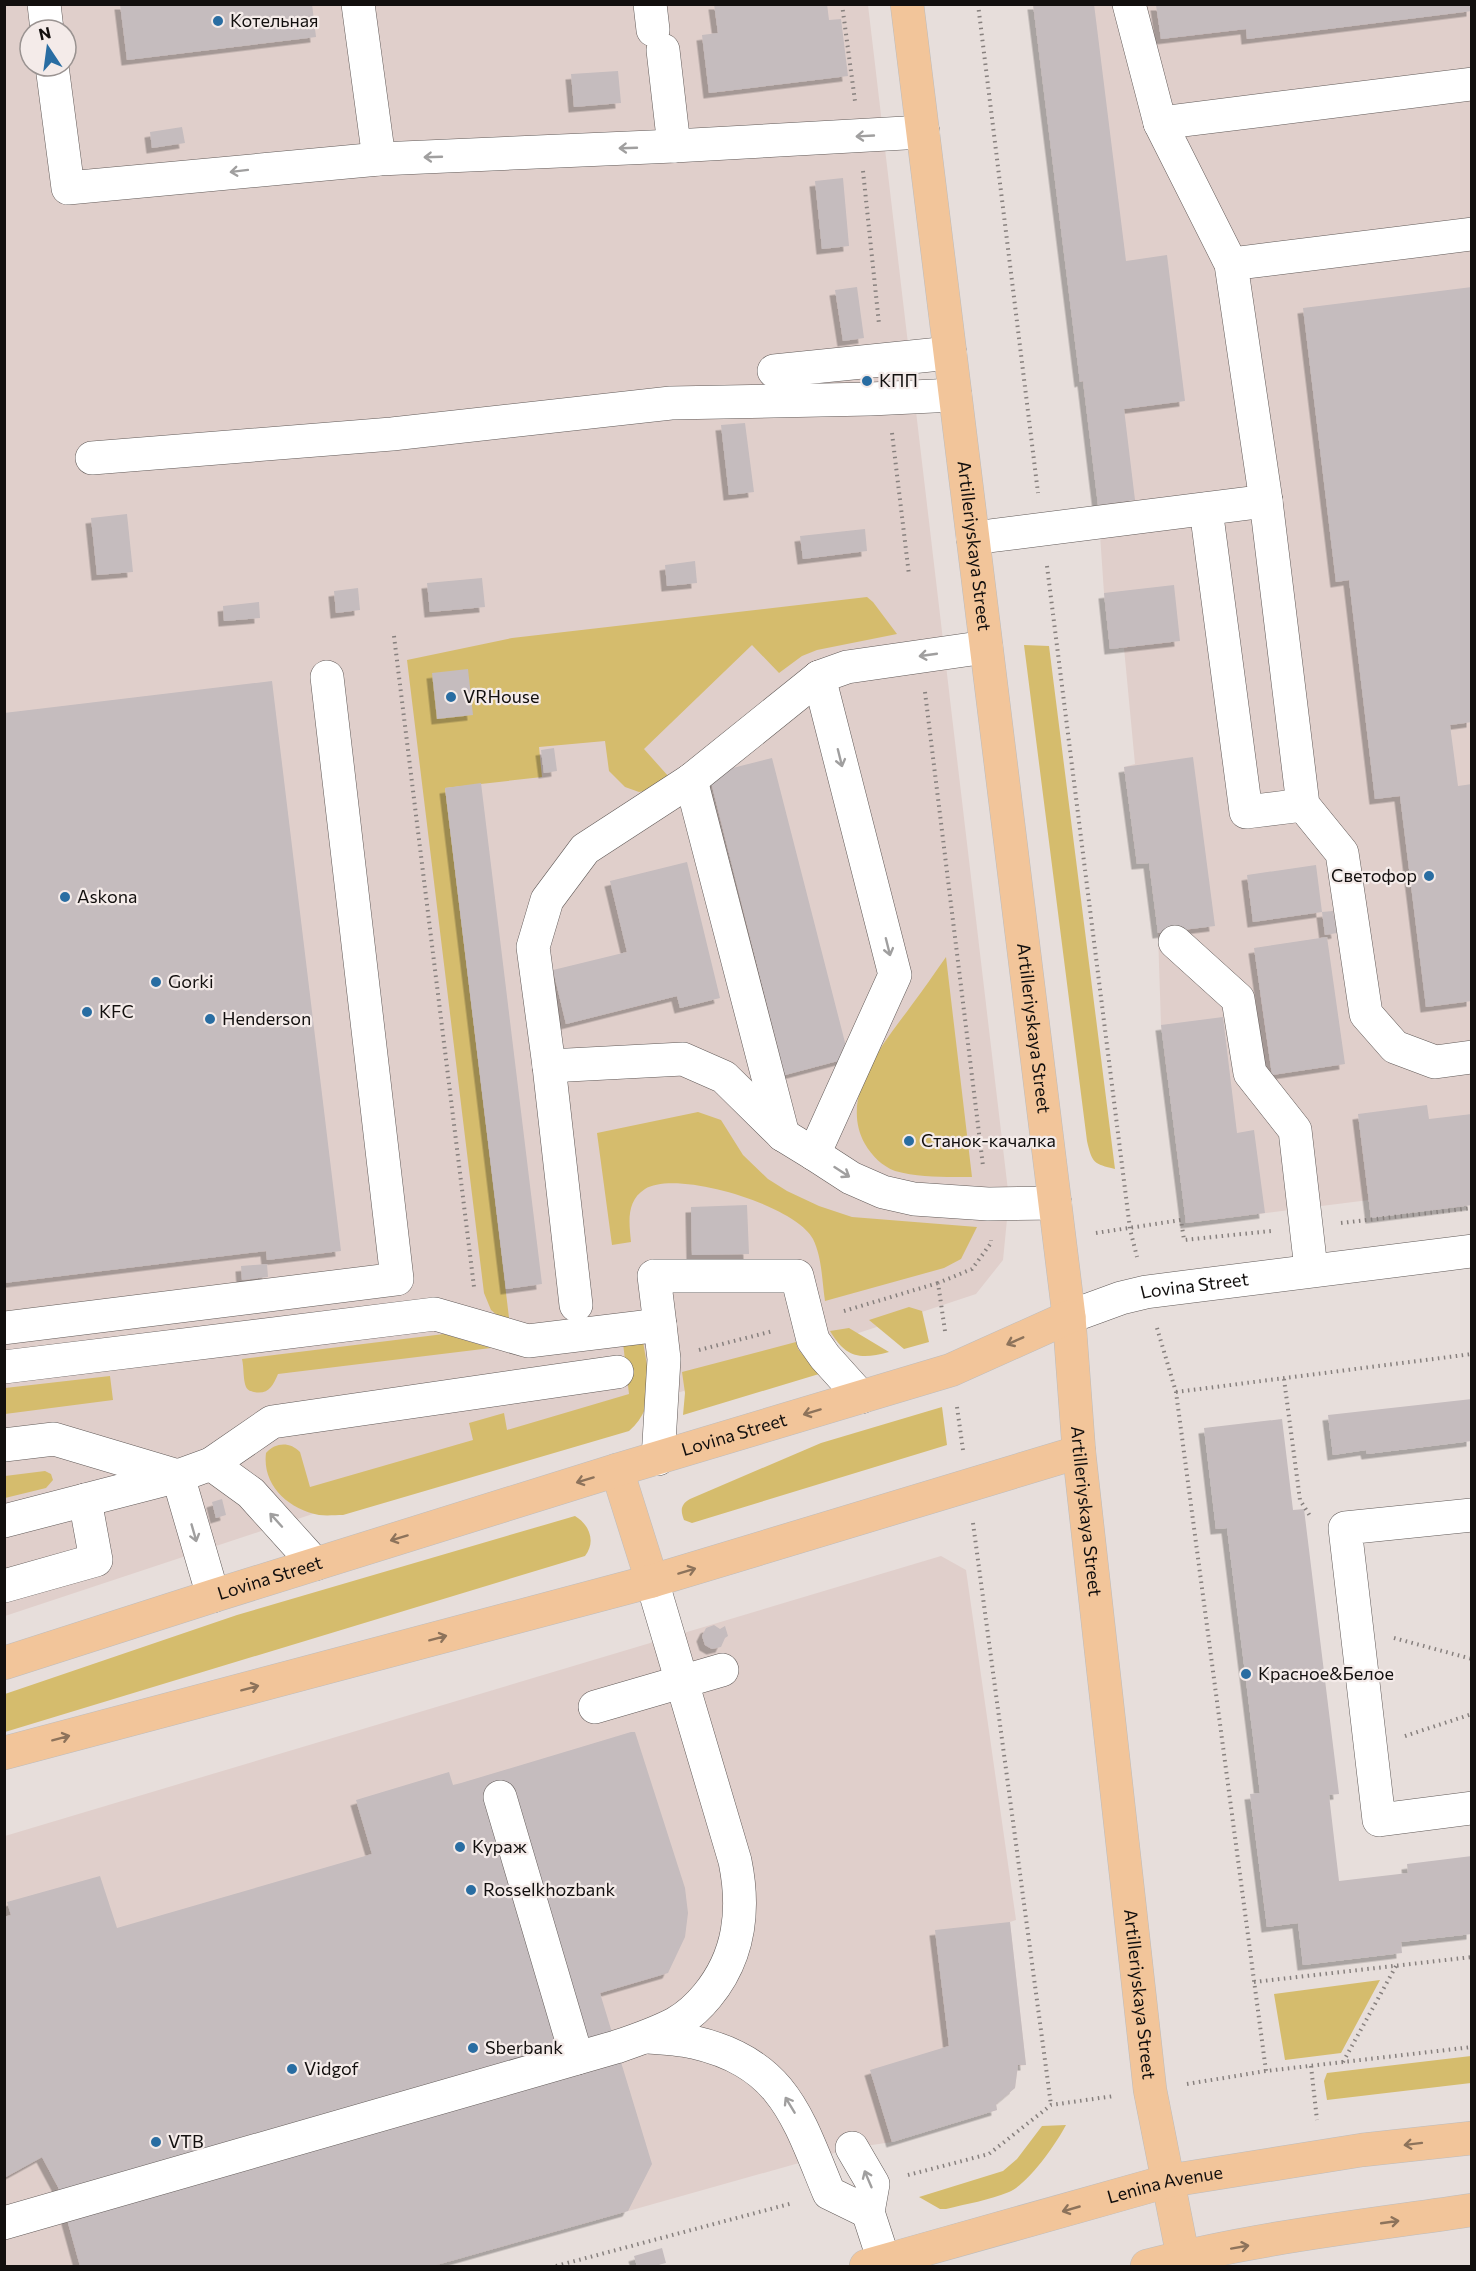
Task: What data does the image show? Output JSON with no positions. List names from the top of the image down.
{
  "streets": {
    "main road": ["Artilleriyskaya Street", "Lovina Street", "Lenina Avenue"]
  },
  "crossings": [
    ["Artilleriyskaya Street", "Lovina Street"],
    ["Artilleriyskaya Street", "Lenina Avenue"]
  ],
  "places": [
    "Котельная",
    "КПП",
    "VRHouse",
    "Светофор",
    "Askona",
    "Gorki",
    "KFC",
    "Henderson",
    "Станок-качалка",
    "Красное&Белое",
    "Кураж",
    "Rosselkhozbank",
    "Sberbank",
    "Vidgof",
    "VTB"
  ],
  "north": "top"
}
